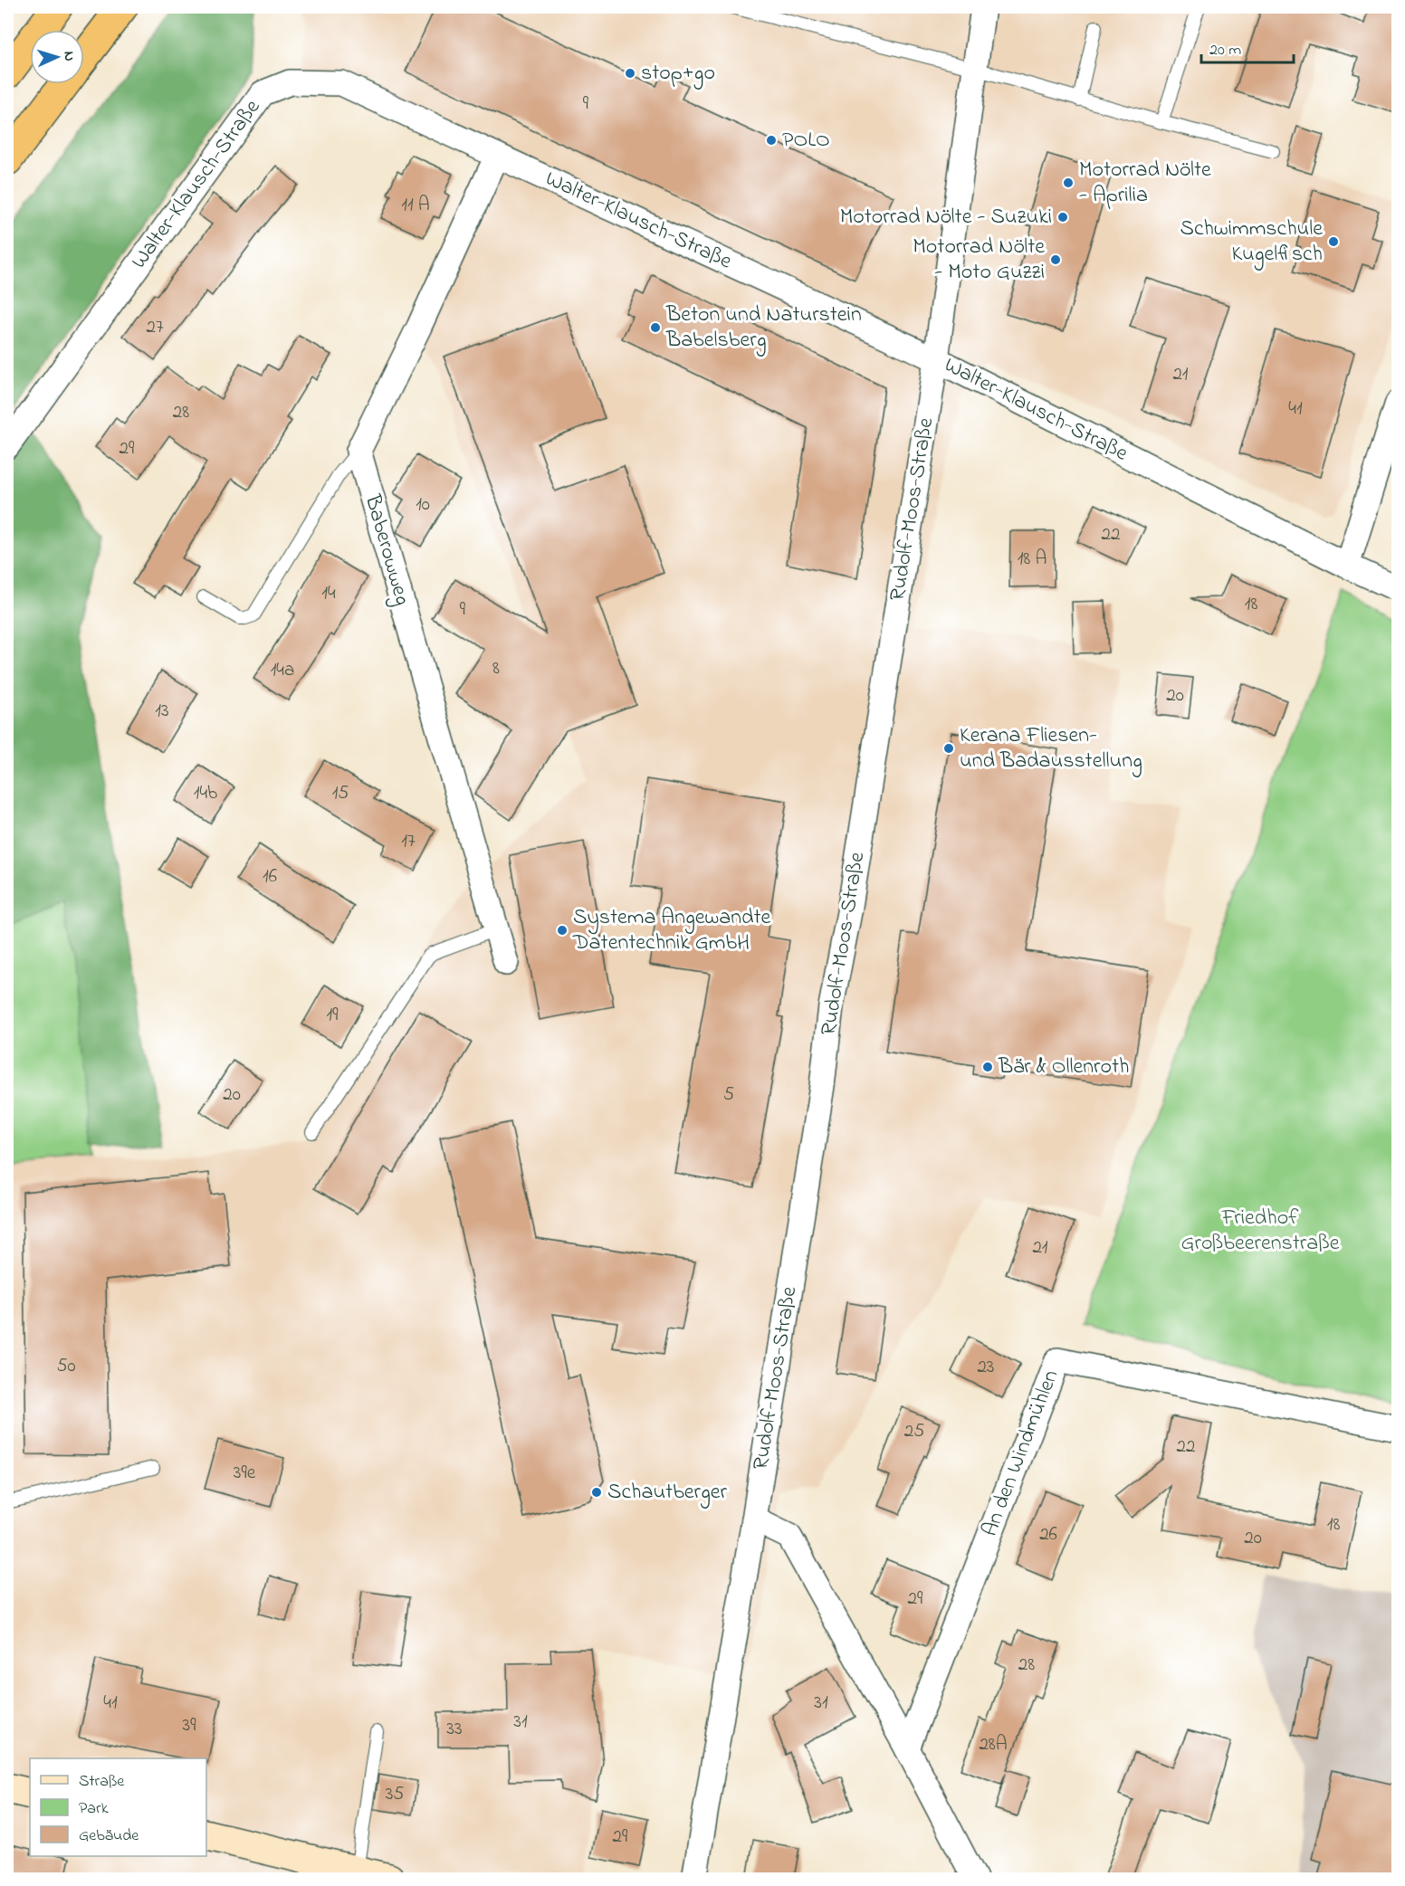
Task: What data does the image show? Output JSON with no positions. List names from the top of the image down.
{
  "streets": {
    "street": [
      "Walter-Klausch-Straße",
      "Rudolf-Moos-Straße",
      "Baberowweg",
      "An den Windmühlen"
    ]
  },
  "crossings": [
    ["Walter-Klausch-Straße", "Rudolf-Moos-Straße"]
  ],
  "parks": ["Friedhof Großbeerenstraße"],
  "places": [
    "stop+go",
    "POLO",
    "Motorrad Nölte - Aprilia",
    "Motorrad Nölte - Suzuki",
    "Schwimmschule Kugelfisch",
    "Motorrad Nölte - Moto Guzzi",
    "Beton und Naturstein Babelsberg",
    "Kerana Fliesen- und Badausstellung",
    "Systema Angewandte Datentechnik GmbH",
    "Bär & Ollenroth",
    "Schautberger"
  ],
  "house_numbers": [
    "9",
    "11 A",
    "27",
    "21",
    "41",
    "28",
    "29",
    "10",
    "22",
    "18 A",
    "14",
    "18",
    "9",
    "8",
    "14a",
    "20",
    "13",
    "14b",
    "15",
    "17",
    "16",
    "19",
    "20",
    "5",
    "21",
    "50",
    "23",
    "25",
    "22",
    "39e",
    "18",
    "26",
    "20",
    "29",
    "28",
    "41",
    "31",
    "31",
    "39",
    "33",
    "28A",
    "35",
    "29"
  ],
  "legend": ["Straße", "Park", "Gebäude"],
  "scale_bar": "20 m",
  "north": "right"
}
